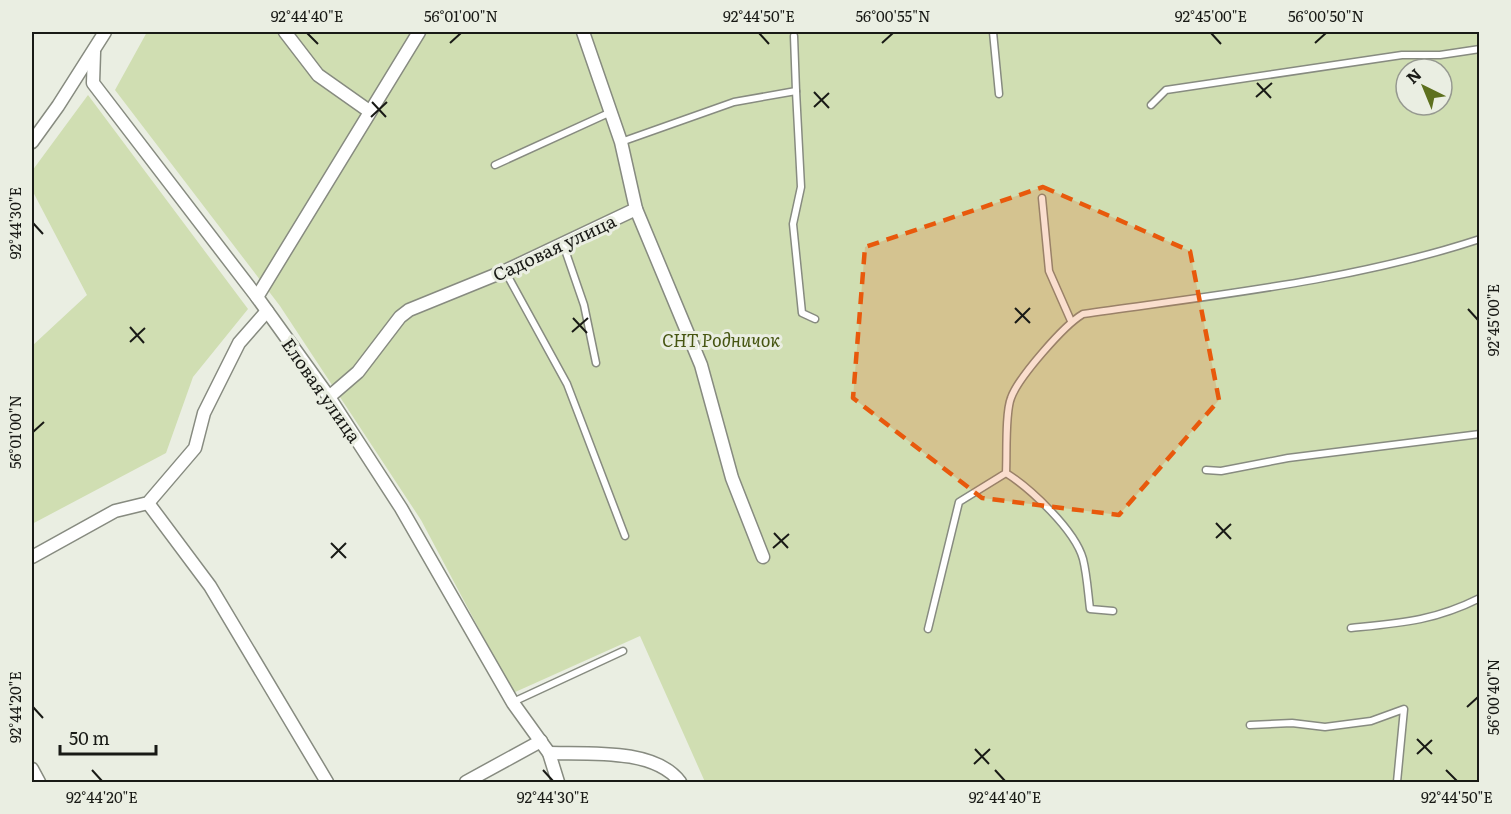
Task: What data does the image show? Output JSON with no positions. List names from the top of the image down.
{
  "streets": {
    "street": ["Садовая улица", "Еловая улица"]
  },
  "crossings": [
    ["Садовая улица", "Еловая улица"]
  ],
  "parks": ["СНТ Родничок"],
  "scale_bar": "50 m",
  "north": "top left",
  "coordinates": [
    "92°44'40\"E",
    "56°01'00\"N",
    "92°44'50\"E",
    "56°00'55\"N",
    "92°45'00\"E",
    "56°00'50\"N",
    "92°44'30\"E",
    "56°00'40\"N",
    "92°44'20\"E"
  ]
}
